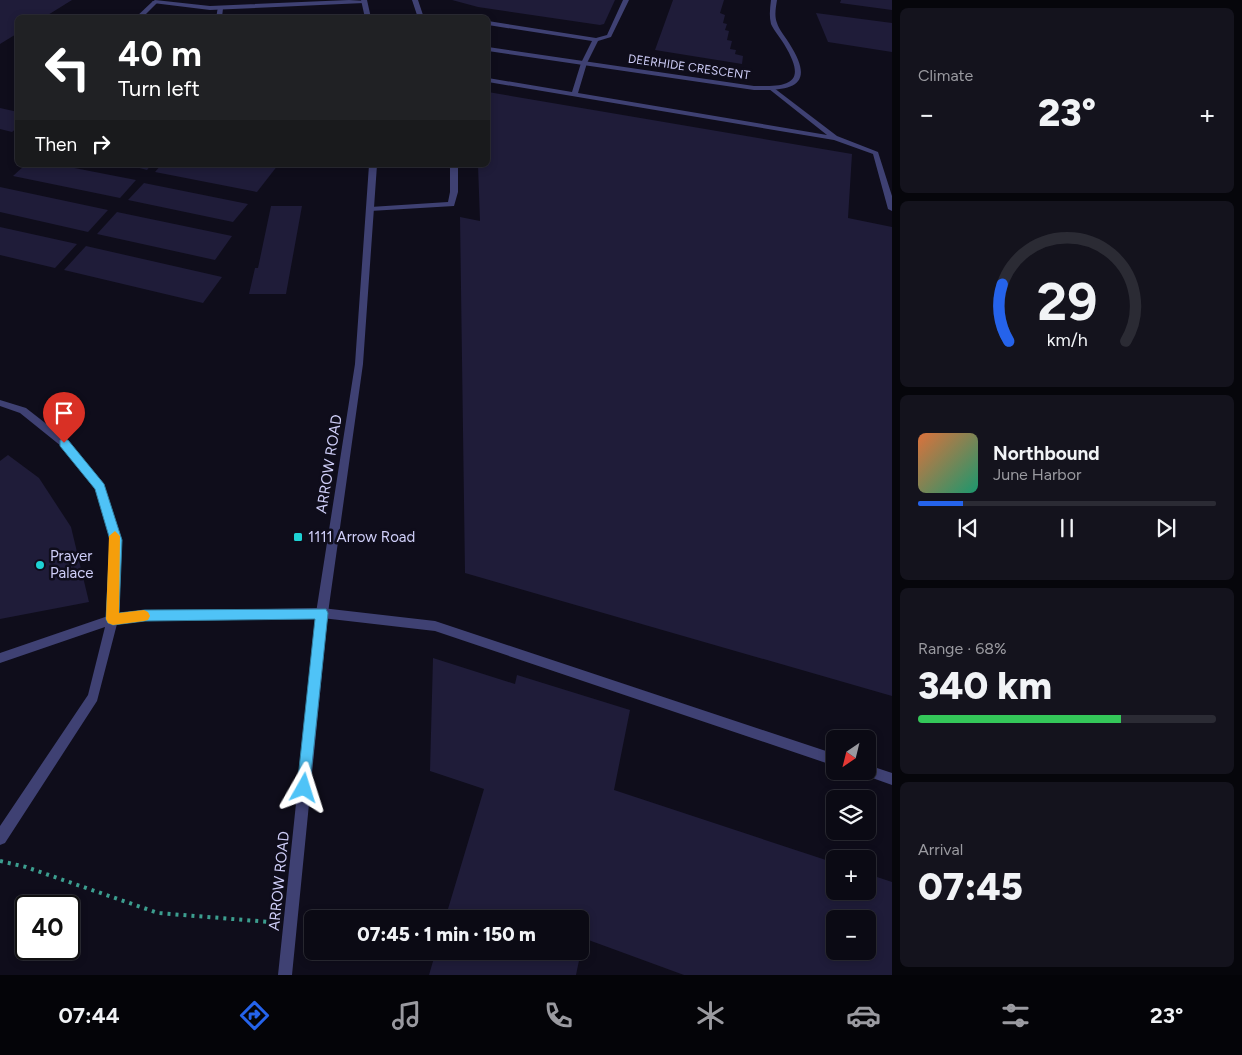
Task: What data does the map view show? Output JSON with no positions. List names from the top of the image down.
{
  "streets": {
    "street": ["DEERHIDE CRESCENT", "ARROW ROAD"]
  },
  "places": {
    "transit": ["1111 Arrow Road"],
    "other": ["Prayer Palace"]
  },
  "north": "bottom left",
  "page": {
    "tile": [
      "Climate",
      ["Range · 68%", "340 km"],
      ["Arrival", "07:45"]
    ],
    "turn": ["40 m", "Turn left"],
    "heat": ["−", "23°", "+"],
    "then": "Then",
    "song": ["Northbound", "June Harbor"],
    "map_buttons": ["+", "−"],
    "limit": "40",
    "trip": "07:45 · 1 min · 150 m",
    "tabs": ["07:44", "23°"],
    "gauge": ["29", "km/h"]
  }
}
